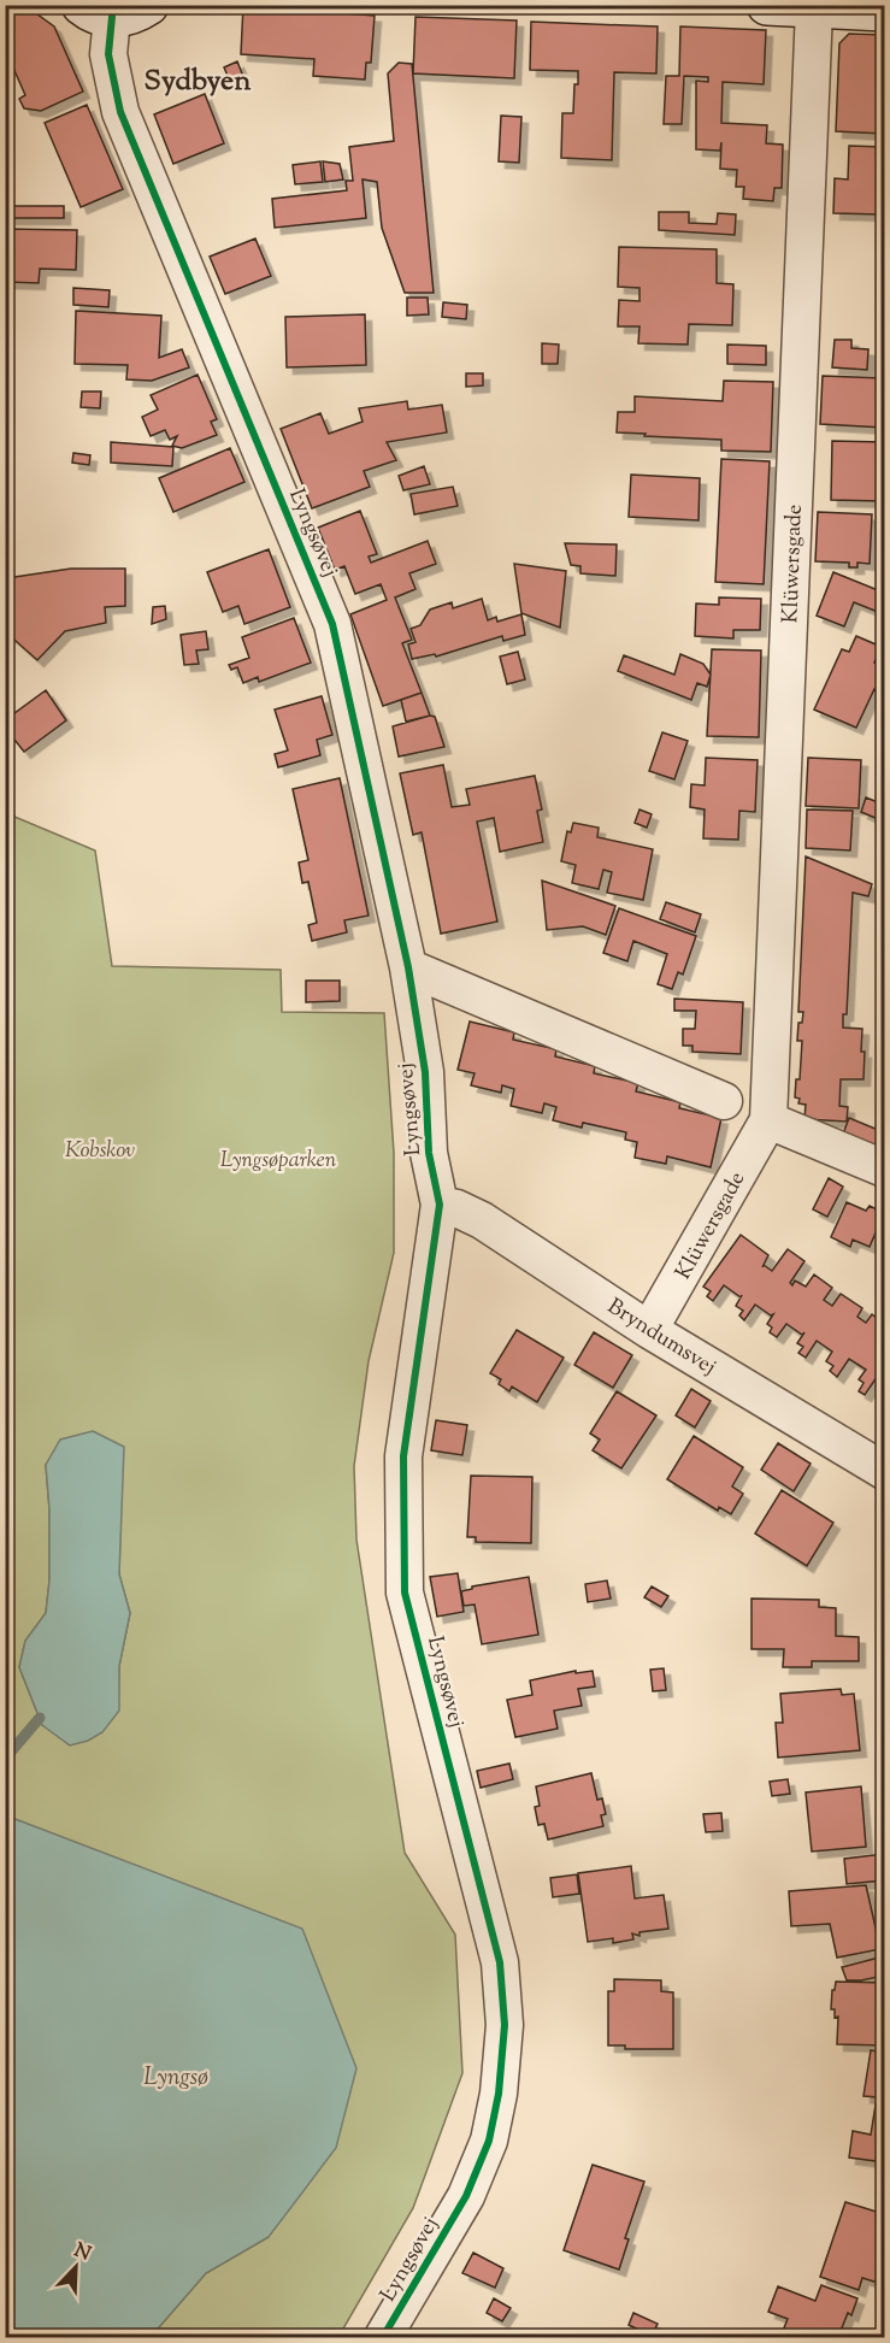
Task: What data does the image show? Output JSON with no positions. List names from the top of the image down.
{
  "streets": {
    "street": ["Lyngsøvej", "Klüwersgade", "Bryndumsvej"]
  },
  "crossings": [
    ["Lyngsøvej", "Bryndumsvej"],
    ["Klüwersgade", "Bryndumsvej"]
  ],
  "districts": ["Sydbyen"],
  "water": ["Lyngsø"],
  "parks": ["Kobskov", "Lyngsøparken"],
  "north": "top right"
}
